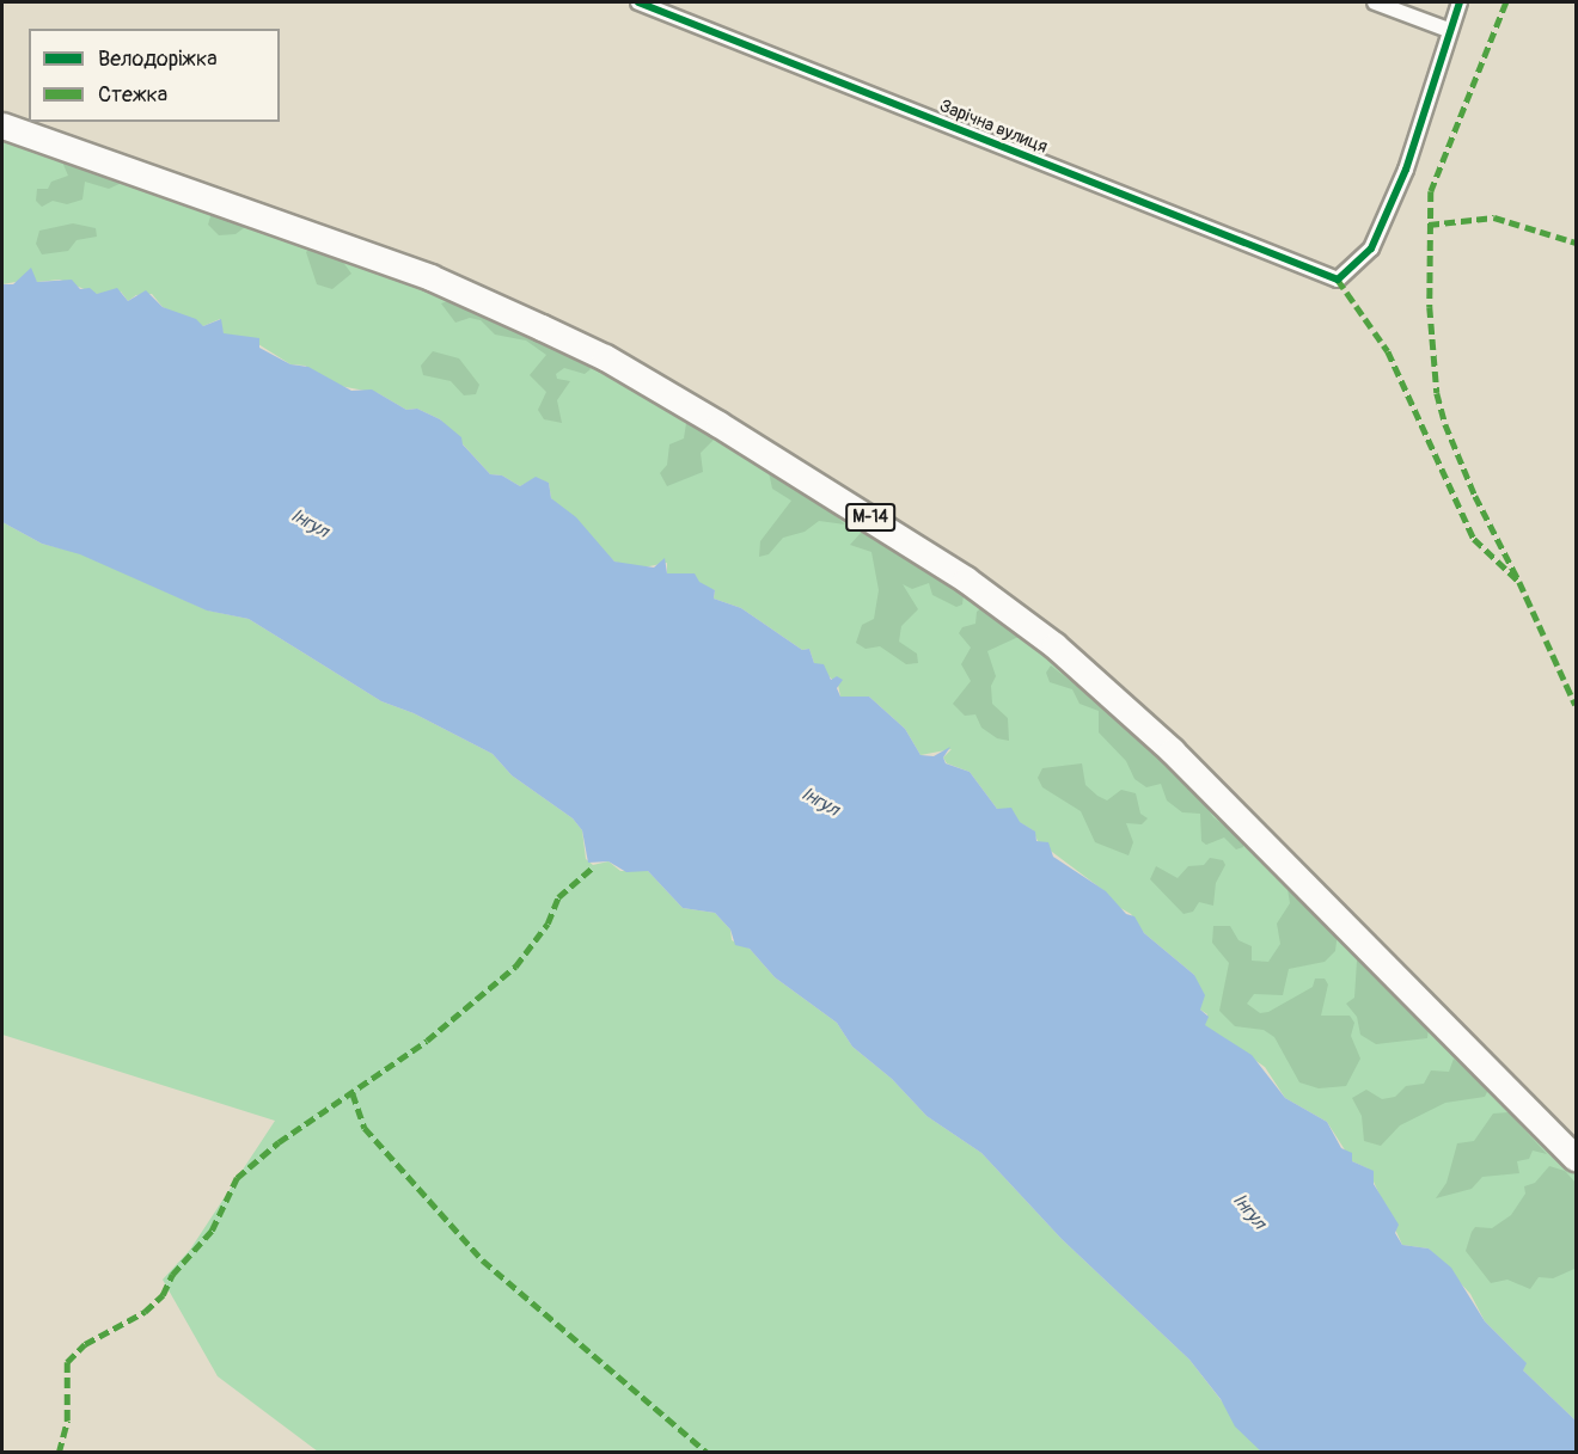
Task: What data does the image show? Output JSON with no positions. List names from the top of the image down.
{
  "streets": {
    "highway": ["М-14"],
    "street": ["Зарічна вулиця"]
  },
  "water": ["Інгул"],
  "legend": ["Велодоріжка", "Стежка"]
}
